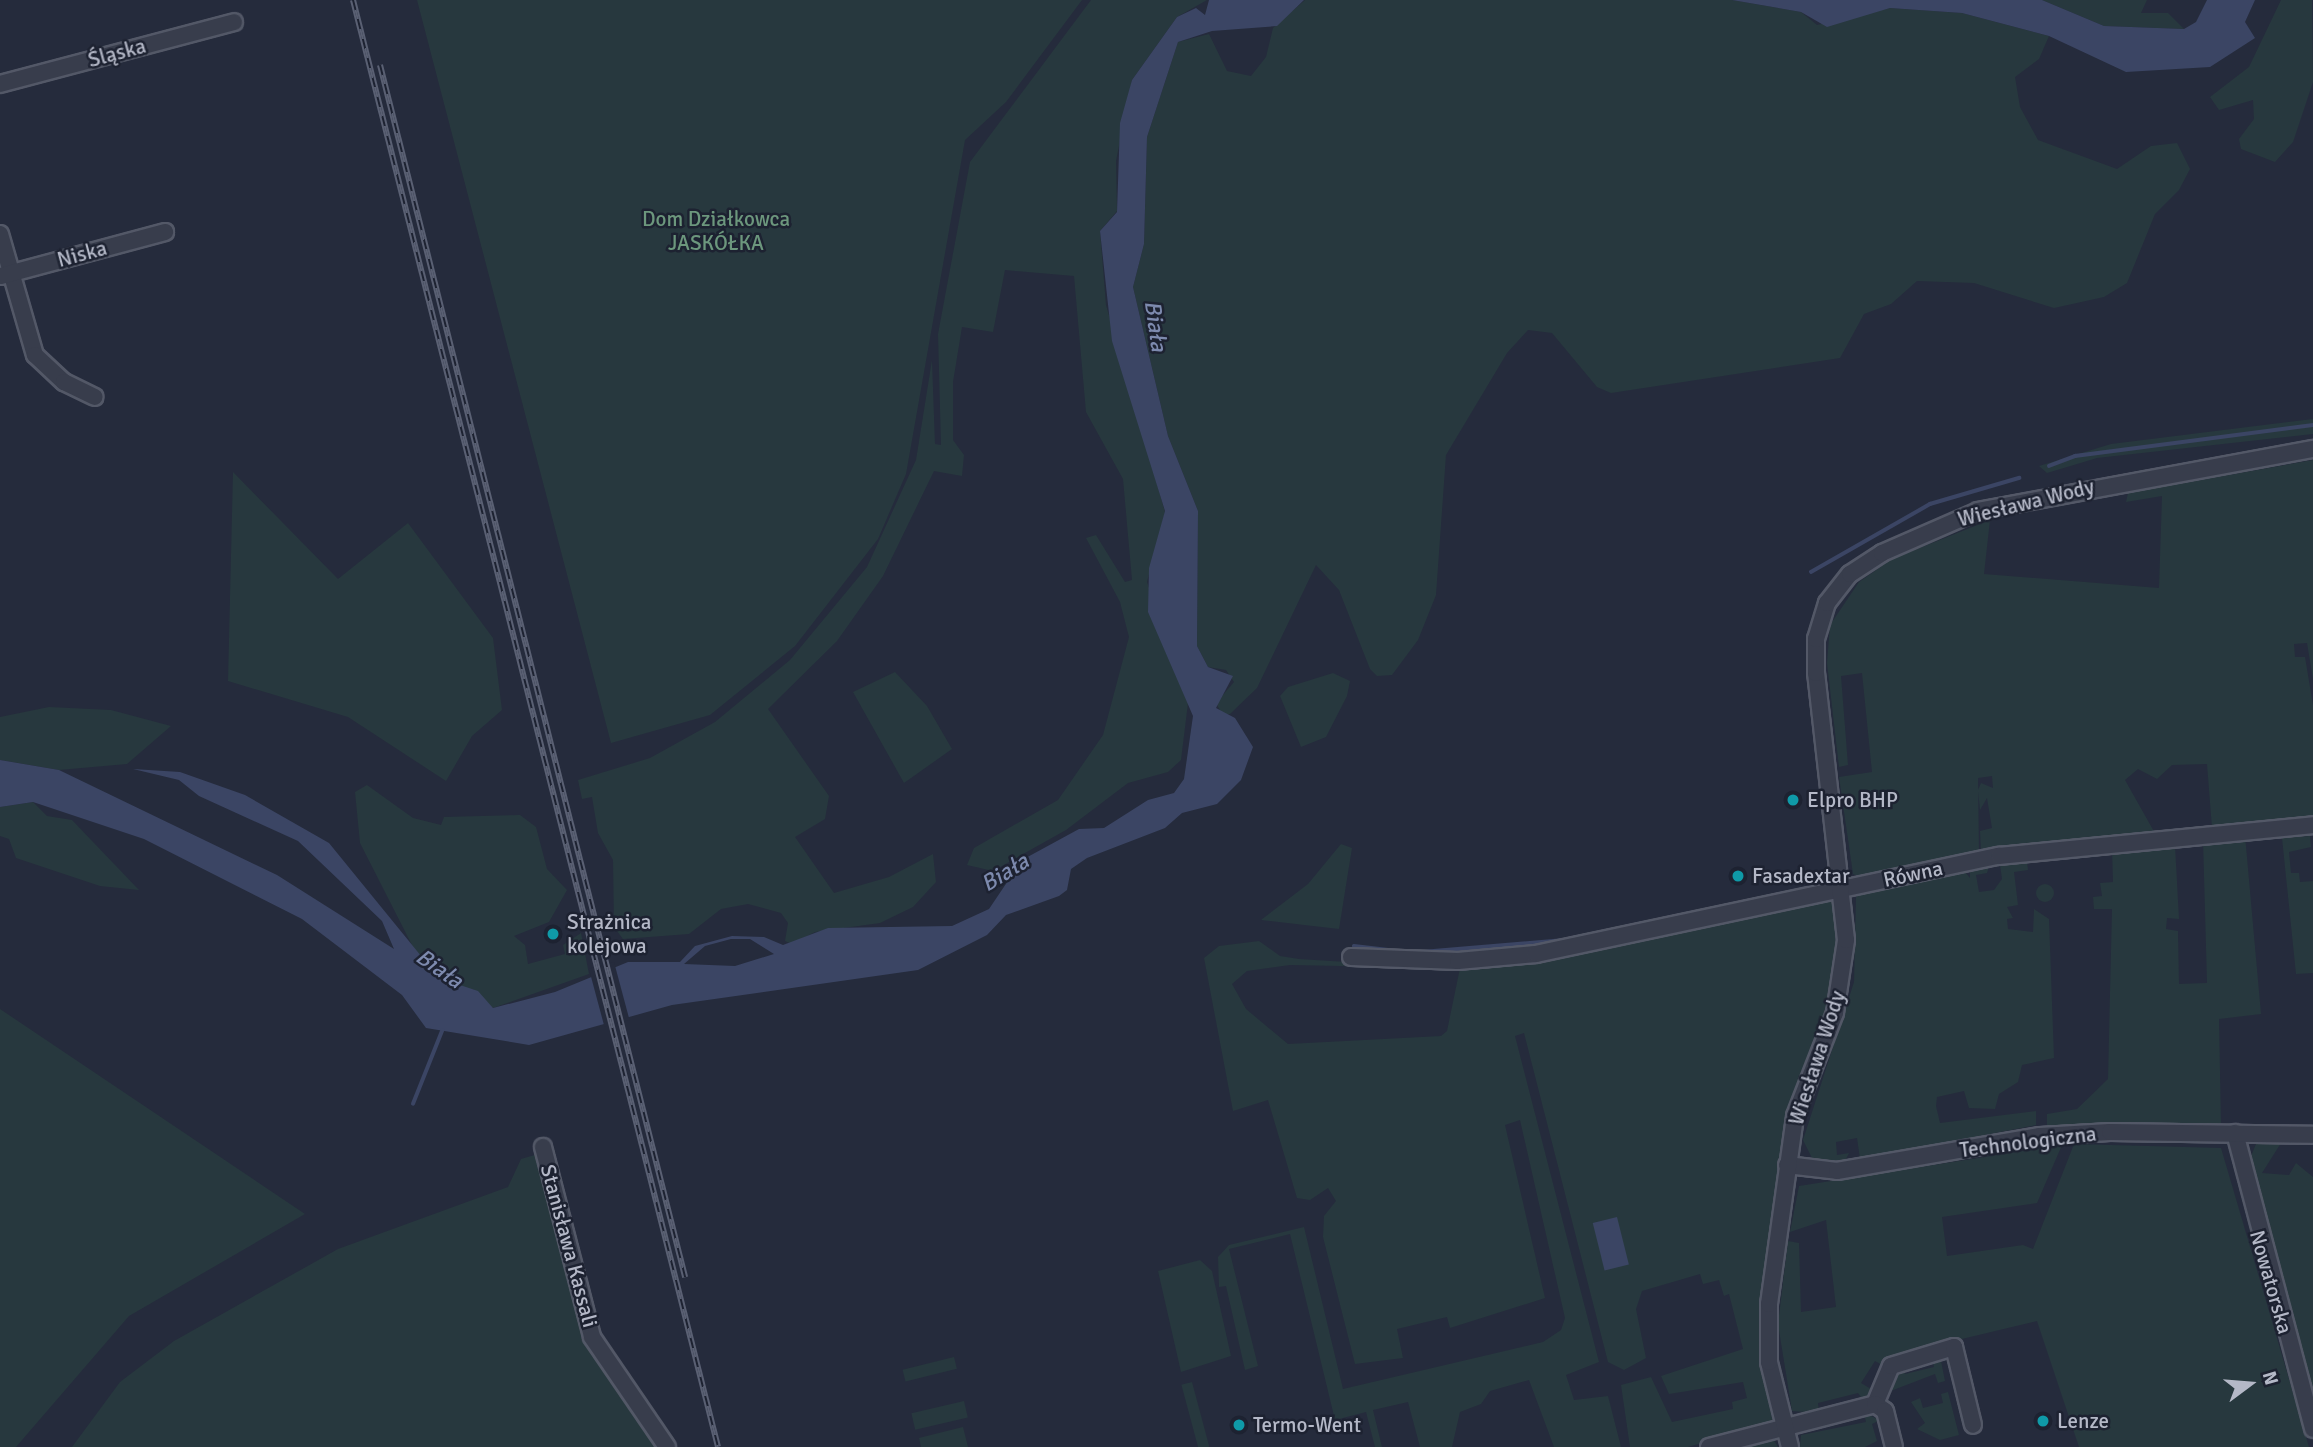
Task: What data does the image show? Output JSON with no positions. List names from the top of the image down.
{
  "streets": {
    "street": [
      "Śląska",
      "Niska",
      "Wiesława Wody",
      "Równa",
      "Technologiczna",
      "Stanisława Kassali",
      "Nowatorska"
    ]
  },
  "crossings": [
    ["Wiesława Wody", "Równa"],
    ["Wiesława Wody", "Technologiczna"],
    ["Technologiczna", "Nowatorska"]
  ],
  "water": ["Biała"],
  "parks": ["Dom Działkowca JASKÓŁKA"],
  "places": [
    "Elpro BHP",
    "Fasadextar",
    "Strażnica kolejowa",
    "Lenze",
    "Termo-Went"
  ],
  "north": "right"
}
